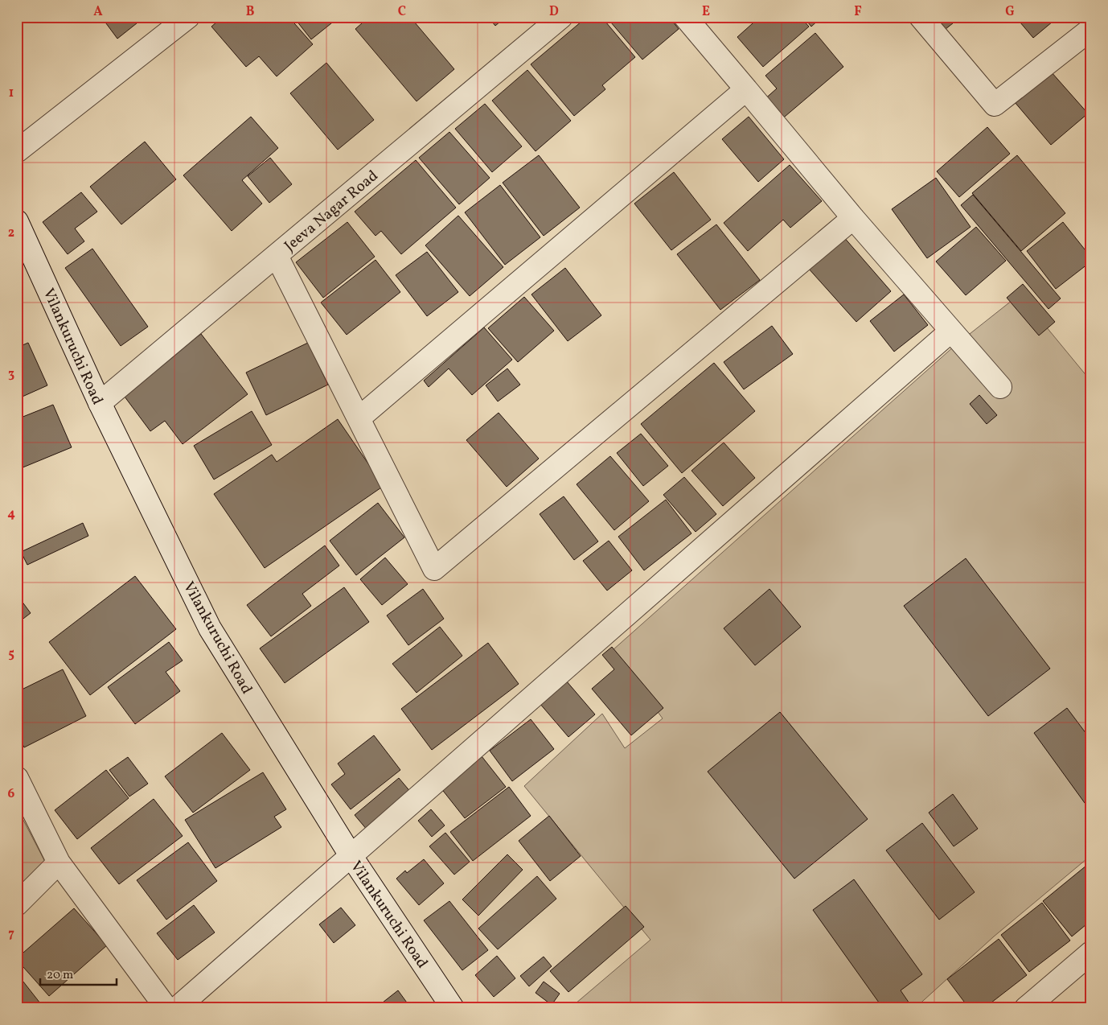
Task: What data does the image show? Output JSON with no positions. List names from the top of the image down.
{
  "streets": {
    "street": ["Jeeva Nagar Road", "Vilankuruchi Road"]
  },
  "crossings": [
    ["Jeeva Nagar Road", "Vilankuruchi Road"]
  ],
  "scale_bar": "20 m",
  "grid": {
    "columns": [
      "A",
      "B",
      "C",
      "D",
      "E",
      "F",
      "G"
    ],
    "rows": [
      "1",
      "2",
      "3",
      "4",
      "5",
      "6",
      "7"
    ]
  }
}
